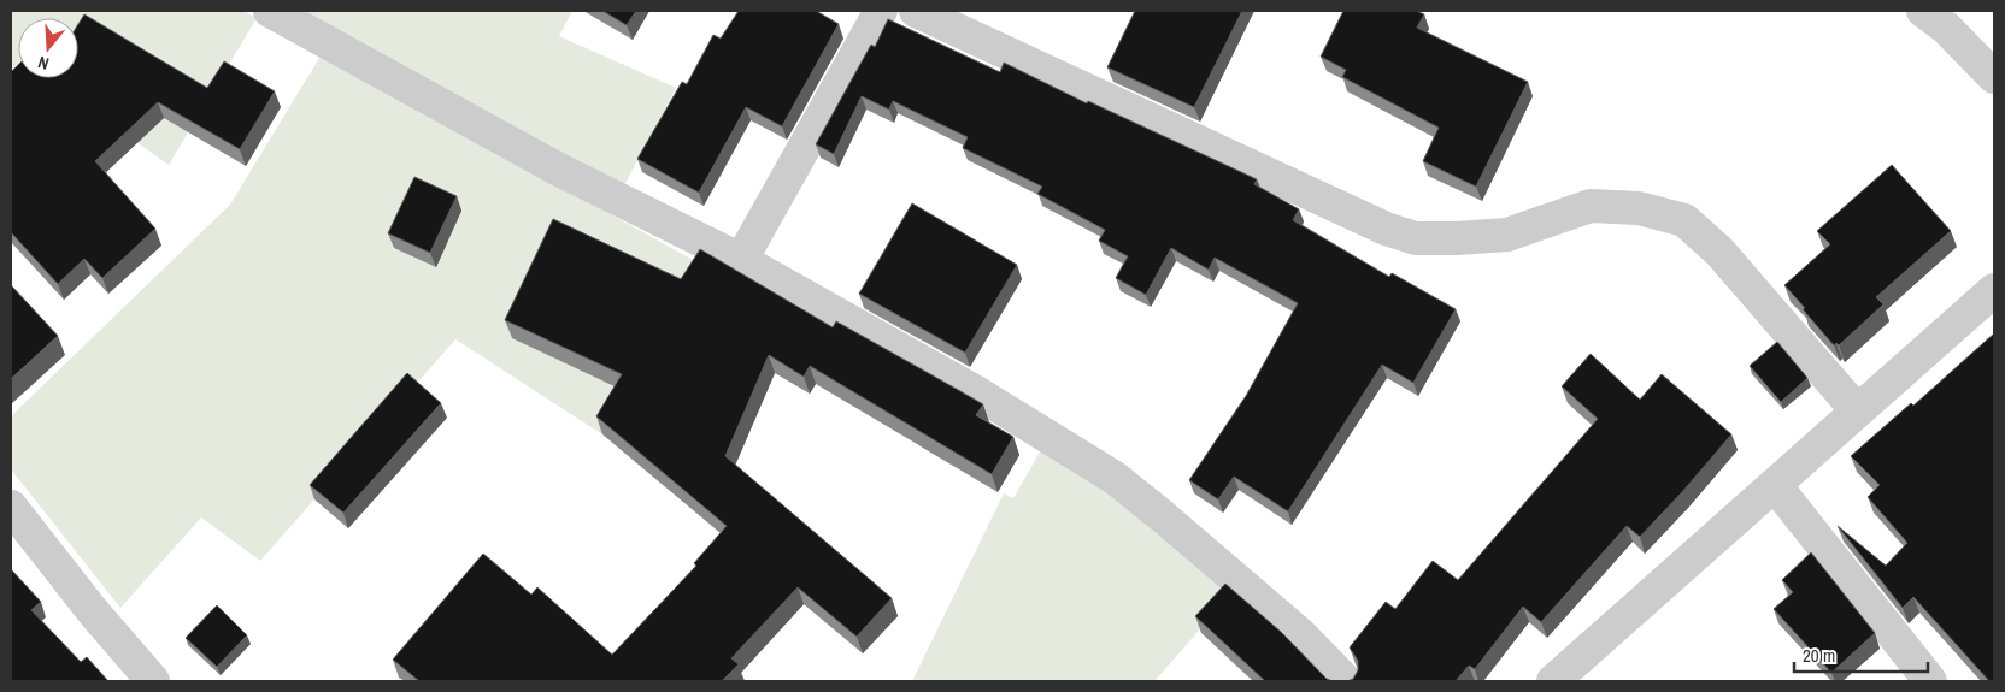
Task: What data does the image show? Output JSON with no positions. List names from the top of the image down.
{
  "scale_bar": "20 m",
  "north": "bottom"
}
